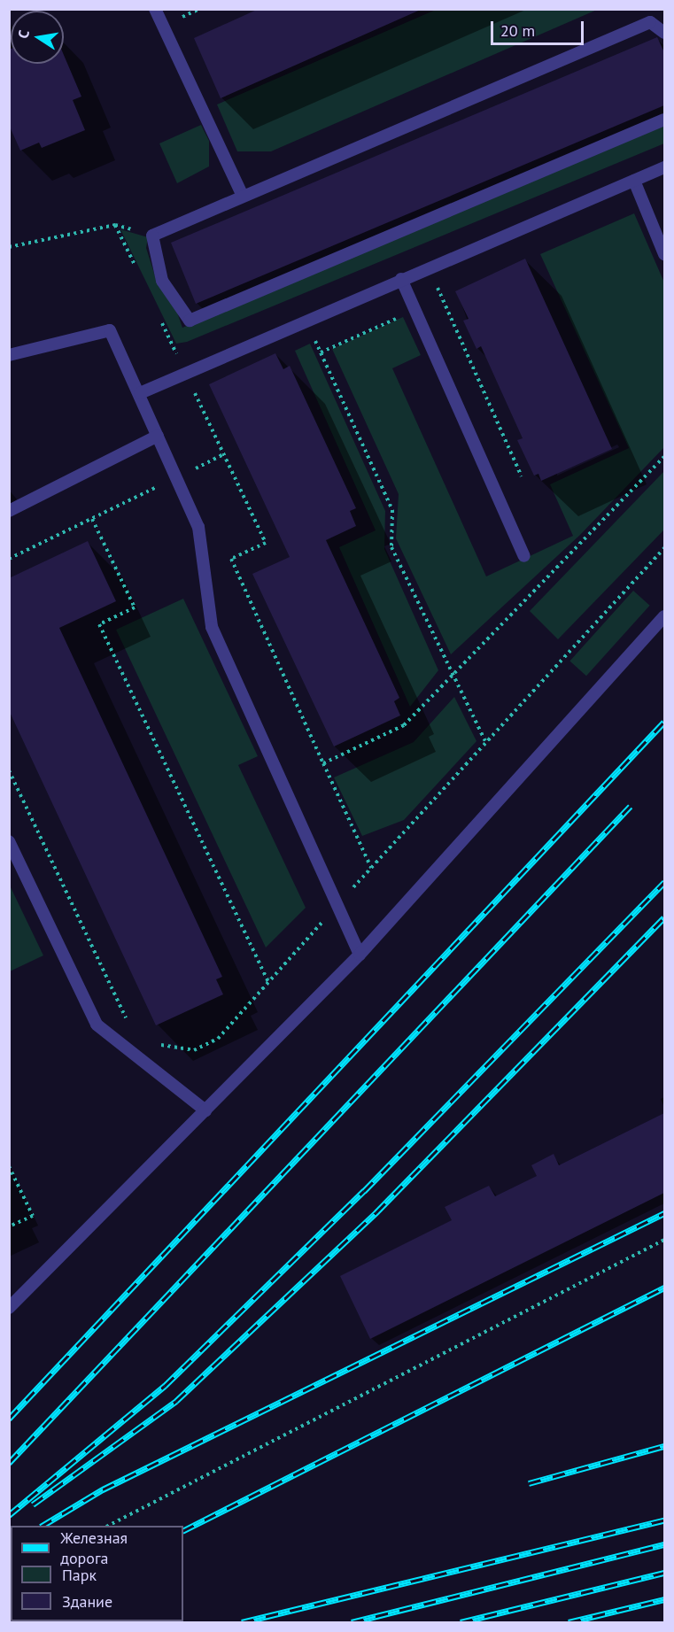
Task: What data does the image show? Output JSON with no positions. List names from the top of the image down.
{
  "legend": ["Железная дорога", "Парк", "Здание"],
  "scale_bar": "20 m",
  "north": "left"
}
